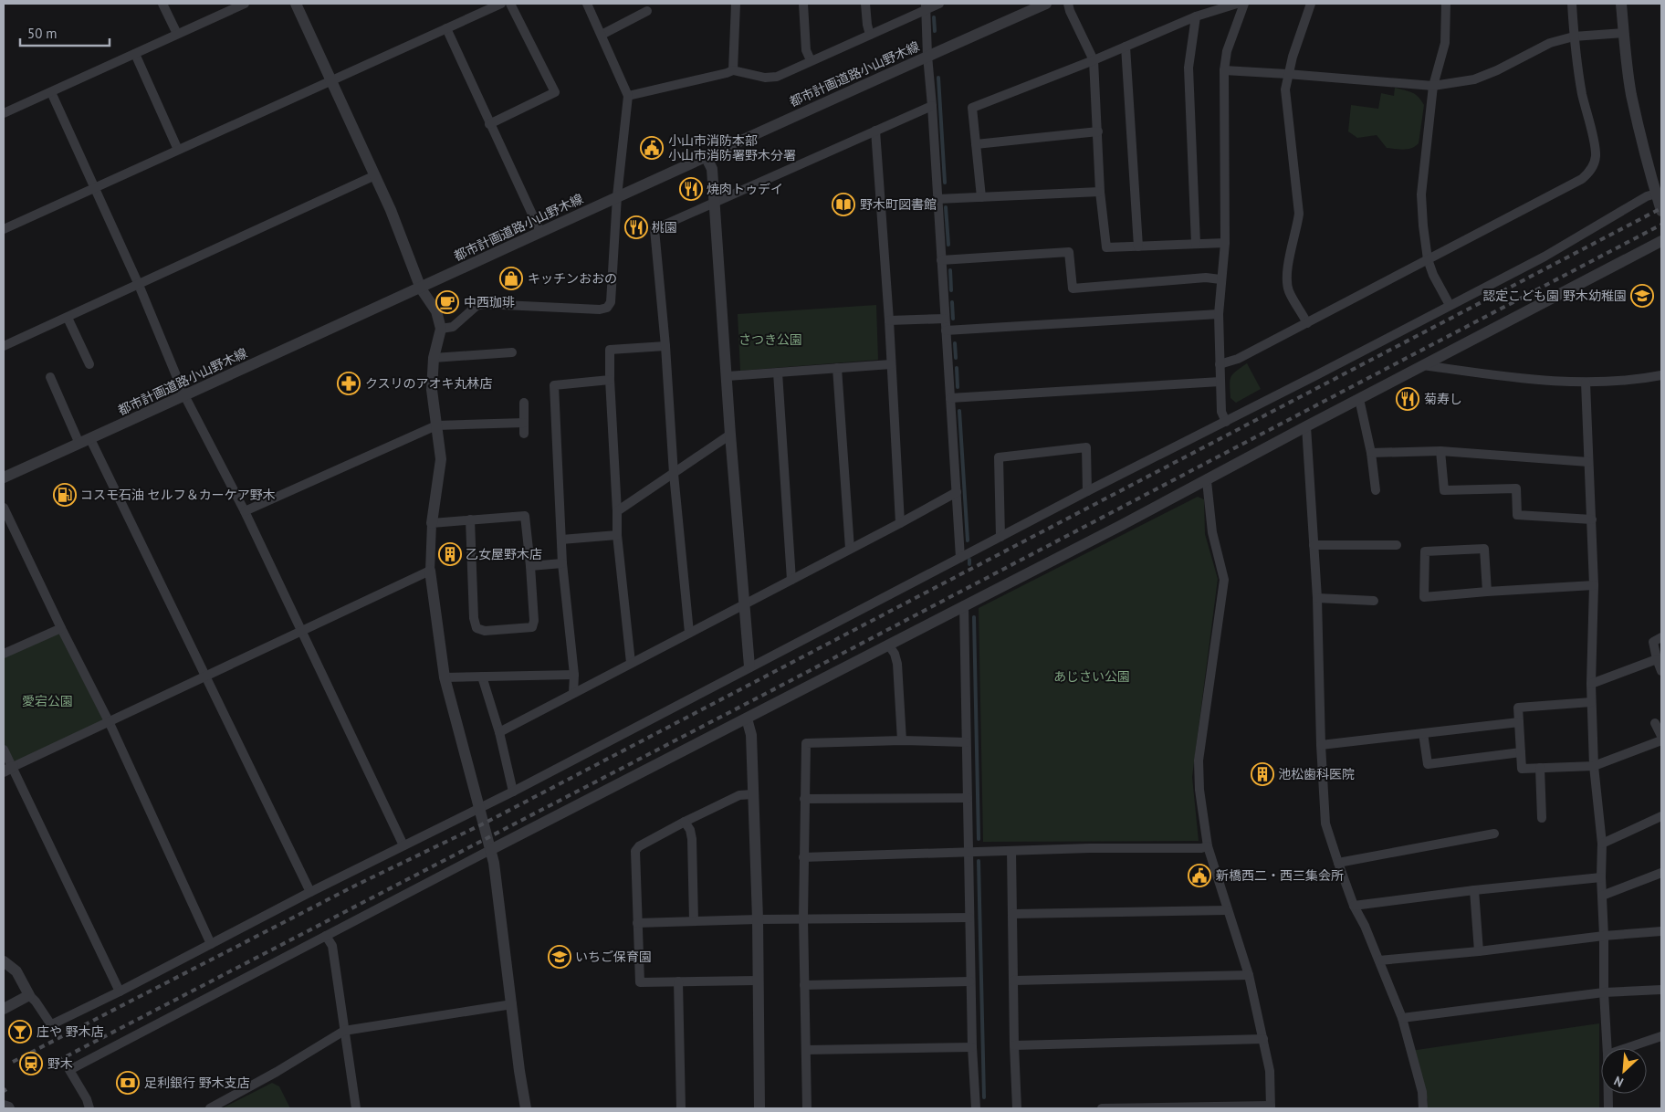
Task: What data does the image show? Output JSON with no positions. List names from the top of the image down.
{
  "streets": {
    "street": ["都市計画道路小山野木線"]
  },
  "parks": ["さつき公園", "あじさい公園", "愛宕公園"],
  "places": {
    "public building": ["小山市消防本部 小山市消防署野木分署", "新橋西二・西三集会所"],
    "restaurant": ["焼肉トゥデイ", "桃園", "菊寿し"],
    "library": ["野木町図書館"],
    "shop": ["キッチンおおの"],
    "school or university": ["認定こども園 野木幼稚園", "いちご保育園"],
    "cafe": ["中西珈琲"],
    "pharmacy": ["クスリのアオキ丸林店"],
    "fuel station": ["コスモ石油 セルフ＆カーケア野木"],
    "building": ["乙女屋野木店", "池松歯科医院"],
    "bar": ["庄や 野木店"],
    "station": ["野木"],
    "bank": ["足利銀行 野木支店"]
  },
  "scale_bar": "50 m",
  "north": "bottom left"
}
